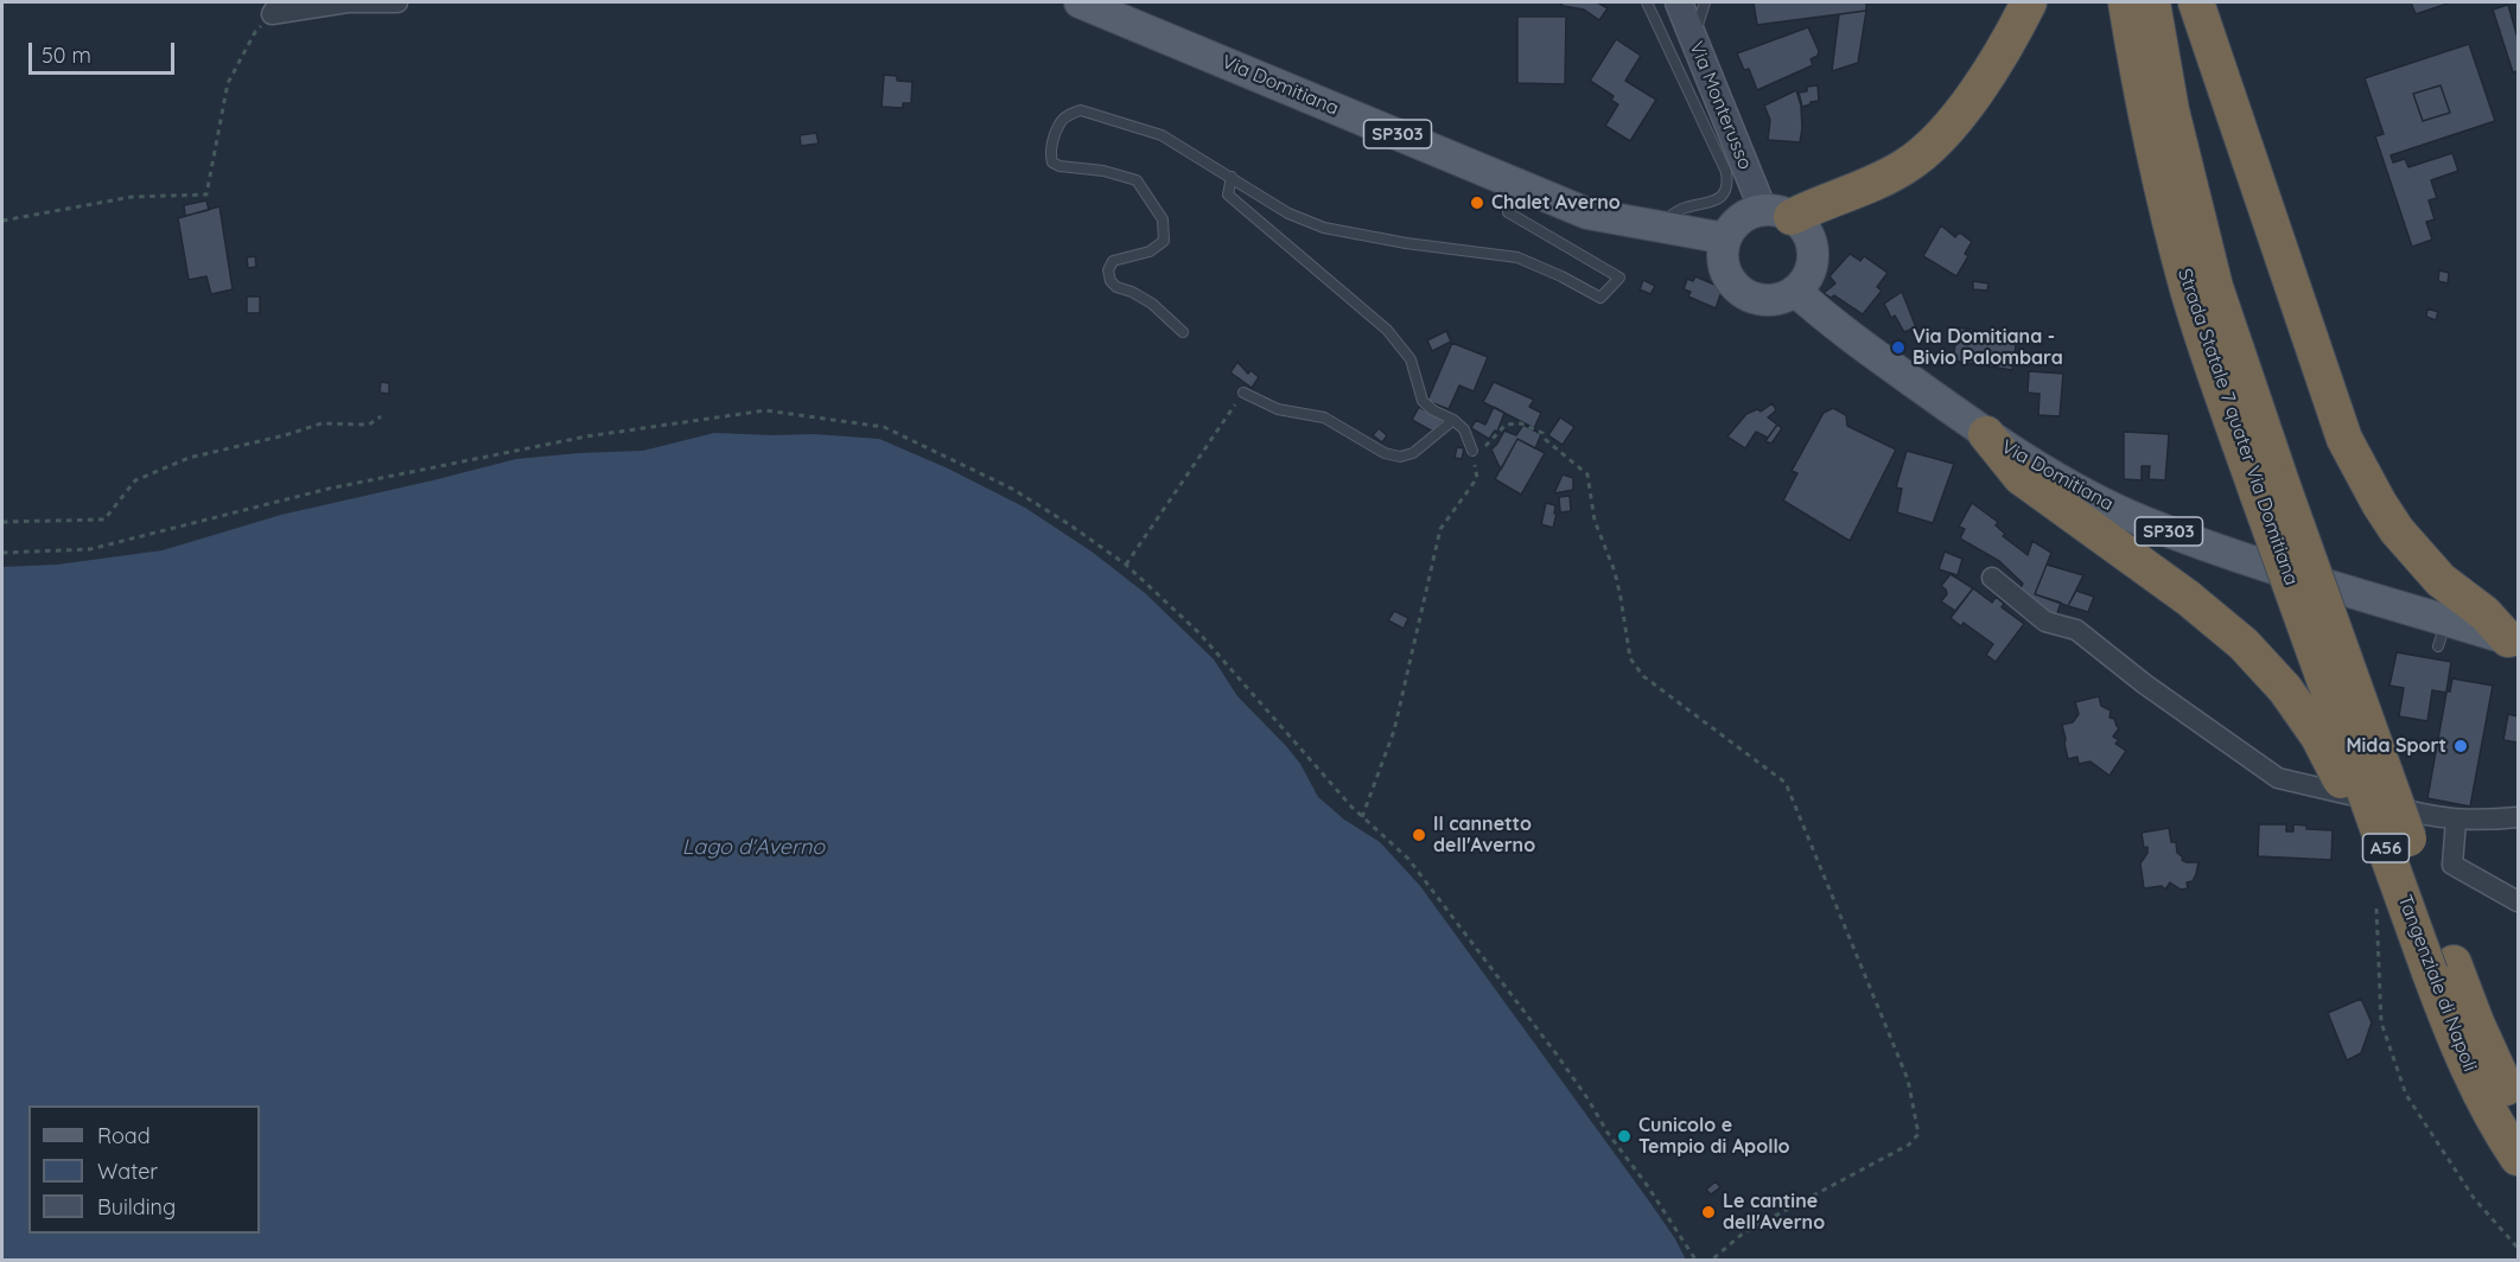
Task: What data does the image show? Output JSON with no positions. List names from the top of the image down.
{
  "streets": {
    "highway": ["Strada Statale 7 quater Via Domitiana", "A56", "Tangenziale di Napoli"],
    "main road": ["Via Domitiana", "SP303"],
    "street": ["Via Monterusso"]
  },
  "crossings": [
    ["Via Domitiana", "Via Monterusso"],
    ["Strada Statale 7 quater Via Domitiana", "Tangenziale di Napoli"]
  ],
  "water": ["Lago d'Averno"],
  "places": [
    "Chalet Averno",
    "Via Domitiana - Bivio Palombara",
    "Mida Sport",
    "Il cannetto dell'Averno",
    "Cunicolo e Tempio di Apollo",
    "Le cantine dell'Averno"
  ],
  "legend": ["Road", "Water", "Building"],
  "scale_bar": "50 m"
}
